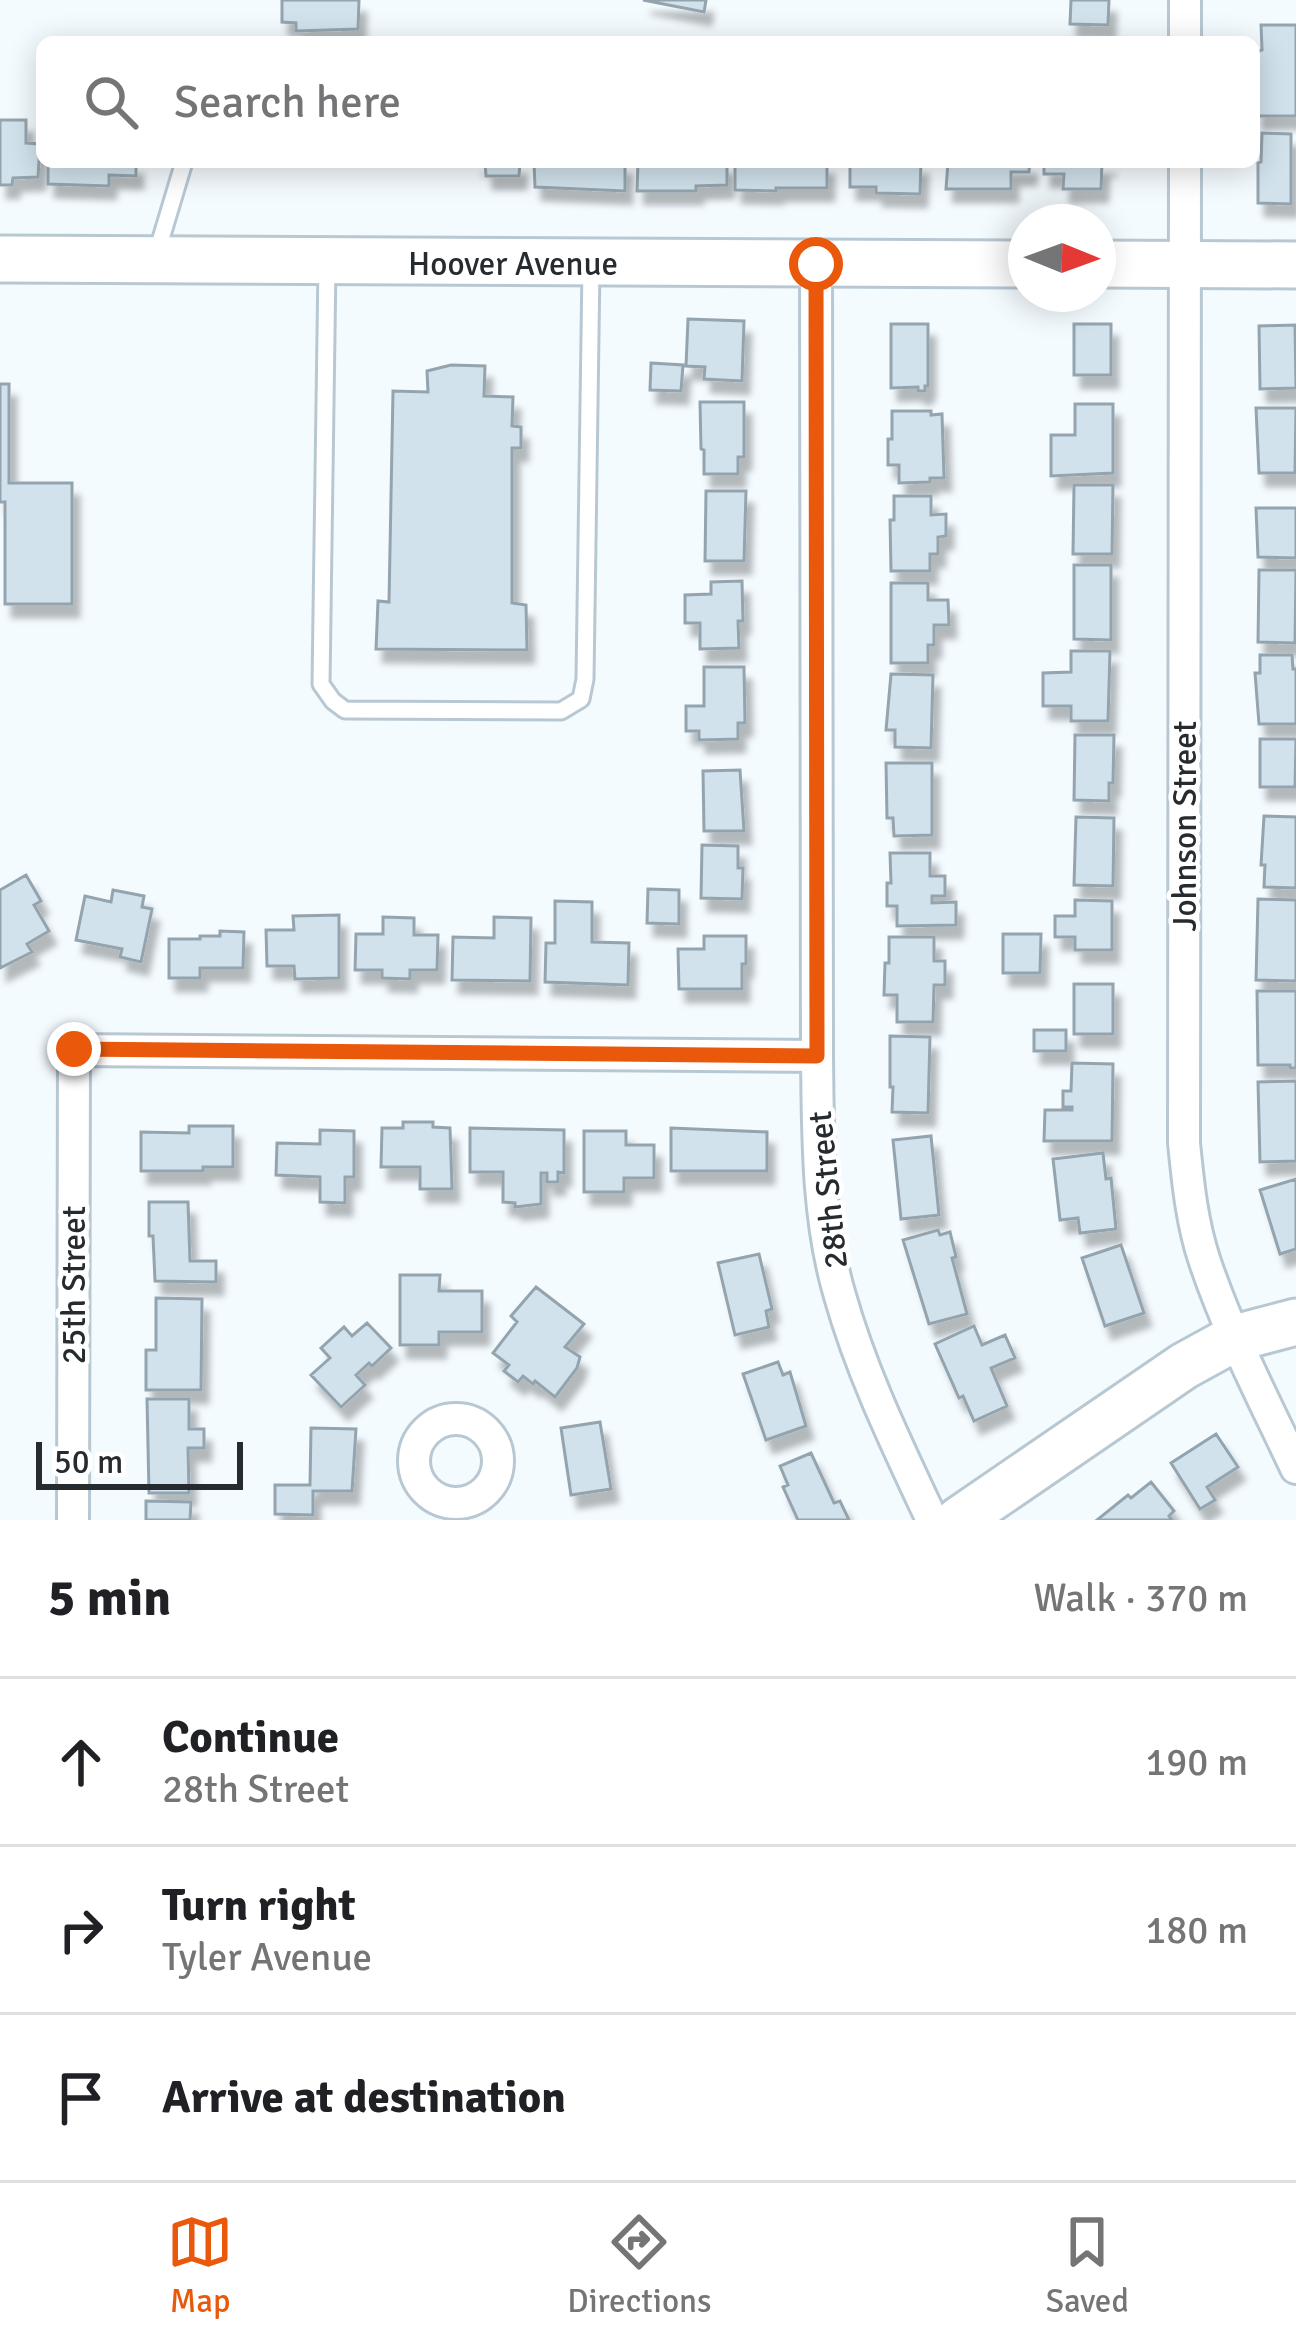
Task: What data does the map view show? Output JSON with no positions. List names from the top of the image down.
{
  "streets": {
    "street": [
      "Hoover Avenue",
      "Johnson Street",
      "28th Street",
      "25th Street"
    ]
  },
  "crossings": [
    ["Hoover Avenue", "28th Street"],
    ["28th Street", "25th Street"]
  ],
  "scale_bar": "50 m",
  "north": "right",
  "page": {
    "search": "Search here",
    "scale": "50 m",
    "heading": ["5 min", "Walk · 370 m"],
    "list": [
      ["Continue", "28th Street", "190 m"],
      ["Turn right", "Tyler Avenue", "180 m"],
      "Arrive at destination"
    ],
    "nav": ["Map", "Directions", "Saved"]
  }
}
